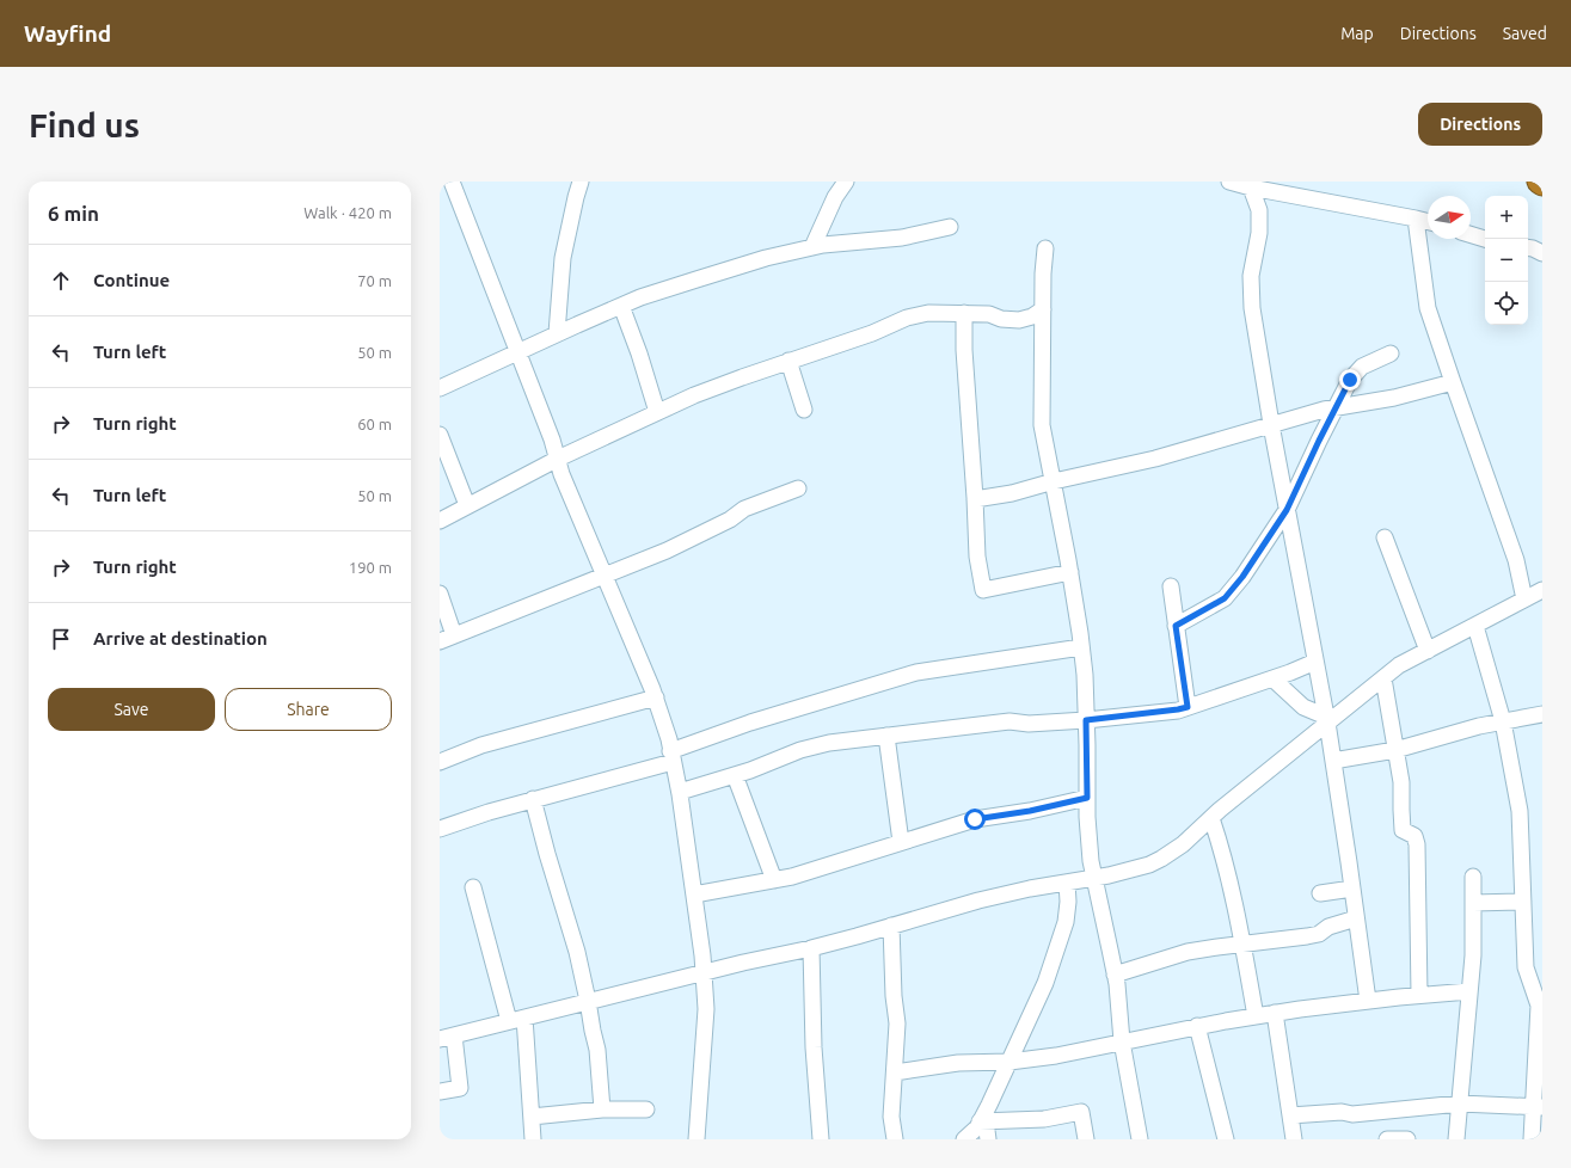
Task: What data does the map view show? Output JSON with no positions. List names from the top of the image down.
{
  "north": "right",
  "page": {
    "header": "Wayfind",
    "nav": ["Map", "Directions", "Saved"],
    "buttons": [
      "Directions",
      ["Save", "Share"]
    ],
    "title": "Find us",
    "heading": ["6 min", "Walk · 420 m"],
    "map_buttons": ["+", "−"],
    "list": [
      ["Continue", "70 m"],
      ["Turn left", "50 m"],
      ["Turn right", "60 m"],
      ["Turn left", "50 m"],
      ["Turn right", "190 m"],
      "Arrive at destination"
    ]
  }
}
